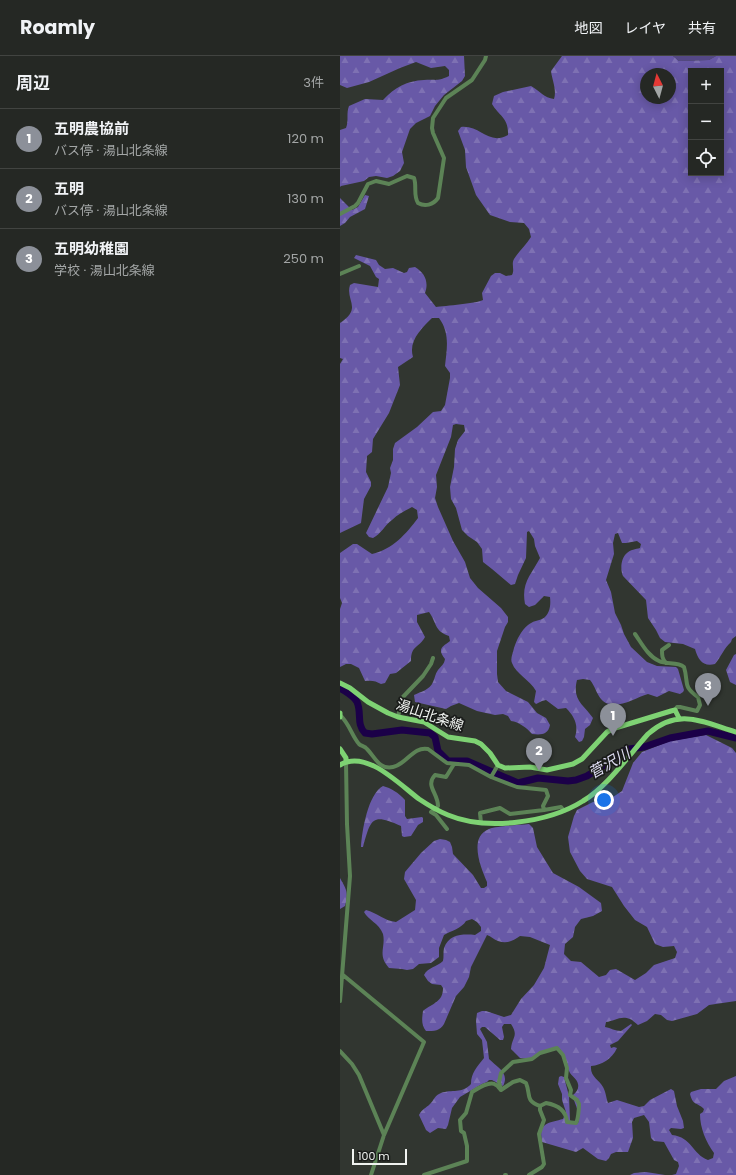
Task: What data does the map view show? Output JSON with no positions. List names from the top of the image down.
{
  "streets": {
    "main road": ["湯山北条線"]
  },
  "water": ["菅沢川"],
  "scale_bar": "100 m",
  "north": "top",
  "page": {
    "header": "Roamly",
    "nav": ["地図", "レイヤ", "共有"],
    "heading": ["周辺", "3件"],
    "map_buttons": ["+", "−"],
    "list": [
      {
        "mark": "1",
        "name": "五明農協前",
        "note": "バス停 · 湯山北条線",
        "value": "120 m"
      },
      {
        "mark": "2",
        "name": "五明",
        "note": "バス停 · 湯山北条線",
        "value": "130 m"
      },
      {
        "mark": "3",
        "name": "五明幼稚園",
        "note": "学校 · 湯山北条線",
        "value": "250 m"
      }
    ],
    "pins": ["3", "1", "2"],
    "scale": "100 m"
  }
}
